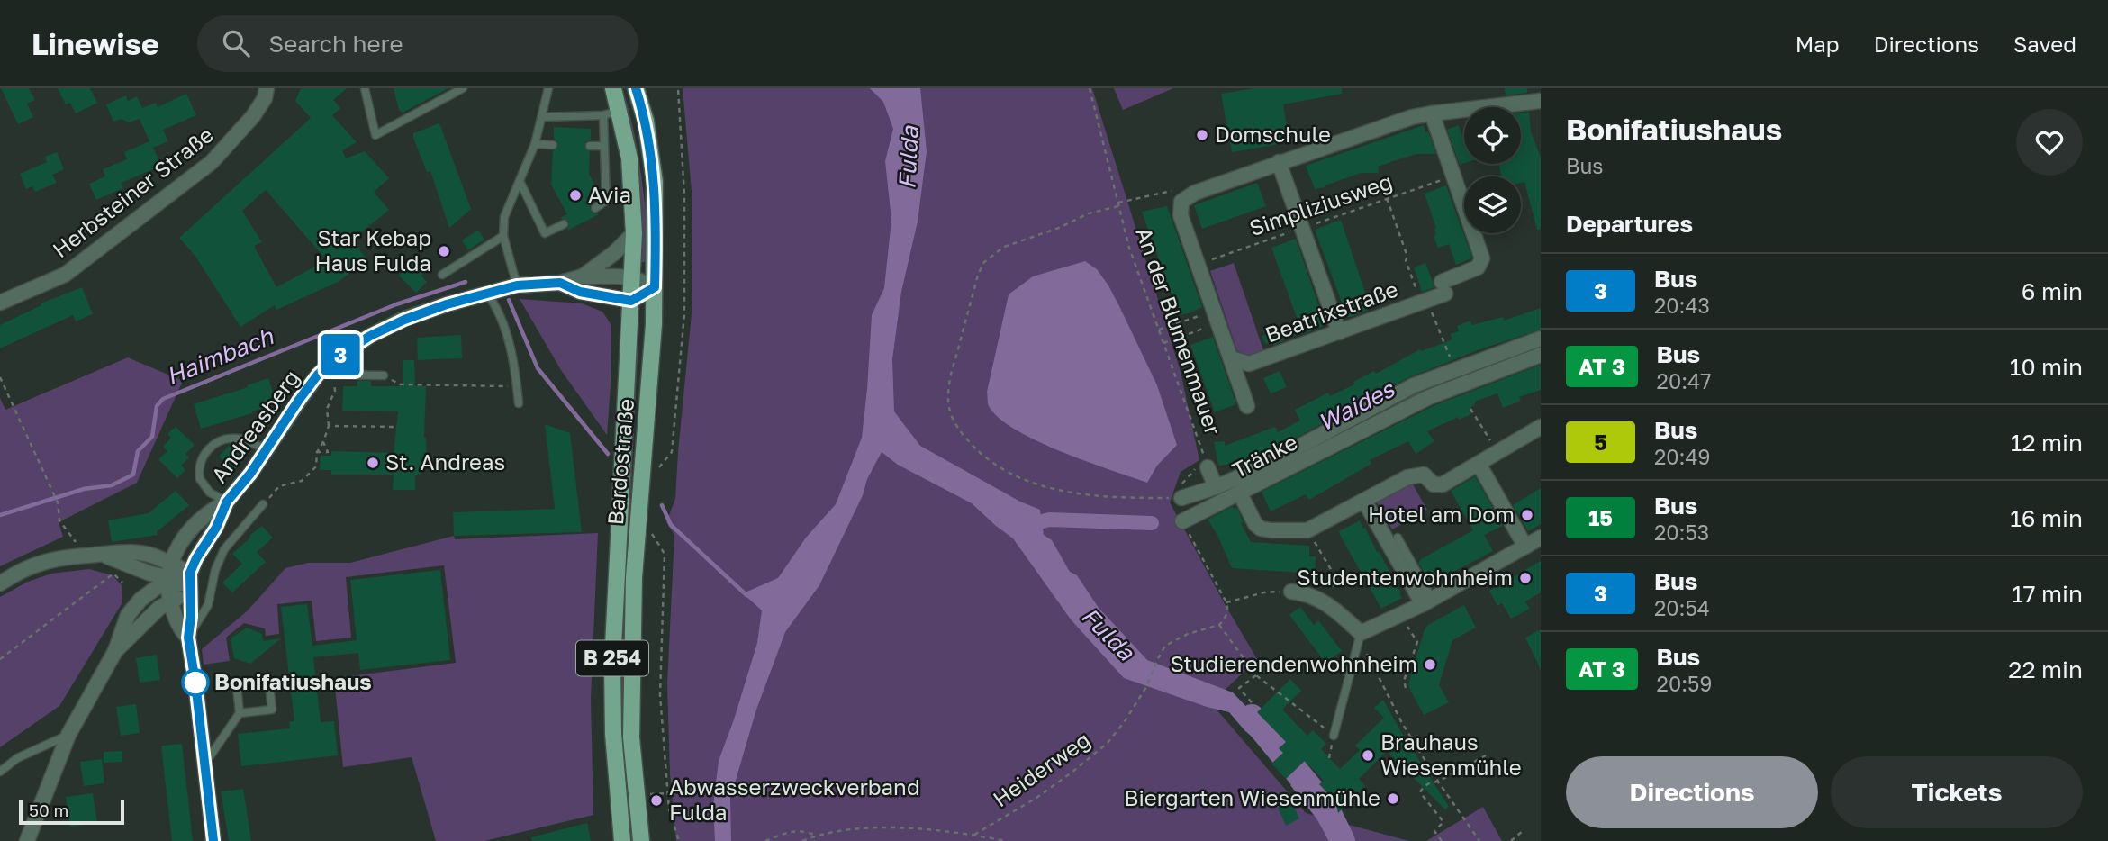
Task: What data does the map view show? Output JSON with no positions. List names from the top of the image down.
{
  "streets": {
    "main road": ["Bardostraße", "B 254"],
    "street": [
      "Herbsteiner Straße",
      "Beatrixstraße",
      "Andreasberg",
      "Tränke"
    ],
    "path": ["Simpliziusweg", "An der Blumenmauer", "Heiderweg"]
  },
  "crossings": [
    ["Simpliziusweg", "Beatrixstraße"],
    ["An der Blumenmauer", "Tränke"],
    ["Andreasberg", "Bardostraße"]
  ],
  "water": ["Fulda", "Haimbach", "Waides"],
  "places": [
    "Domschule",
    "Avia",
    "Star Kebap Haus Fulda",
    "St. Andreas",
    "Hotel am Dom",
    "Studentenwohnheim",
    "Studierendenwohnheim",
    "Bonifatiushaus",
    "Brauhaus Wiesenmühle",
    "Biergarten Wiesenmühle",
    "Abwasserzweckverband Fulda"
  ],
  "lines": ["bus line 3"],
  "scale_bar": "50 m",
  "page": {
    "header": "Linewise",
    "search": "Search here",
    "nav": ["Map", "Directions", "Saved"],
    "on_map": "3",
    "heading": [
      ["Bonifatiushaus", "Bus"],
      "Departures"
    ],
    "list": [
      {
        "mark": "3",
        "name": "Bus",
        "note": "20:43",
        "value": "6 min"
      },
      {
        "mark": "AT 3",
        "name": "Bus",
        "note": "20:47",
        "value": "10 min"
      },
      {
        "mark": "5",
        "name": "Bus",
        "note": "20:49",
        "value": "12 min"
      },
      {
        "mark": "15",
        "name": "Bus",
        "note": "20:53",
        "value": "16 min"
      },
      {
        "mark": "3",
        "name": "Bus",
        "note": "20:54",
        "value": "17 min"
      },
      {
        "mark": "AT 3",
        "name": "Bus",
        "note": "20:59",
        "value": "22 min"
      }
    ],
    "buttons": ["Directions", "Tickets"],
    "scale": "50 m"
  }
}
